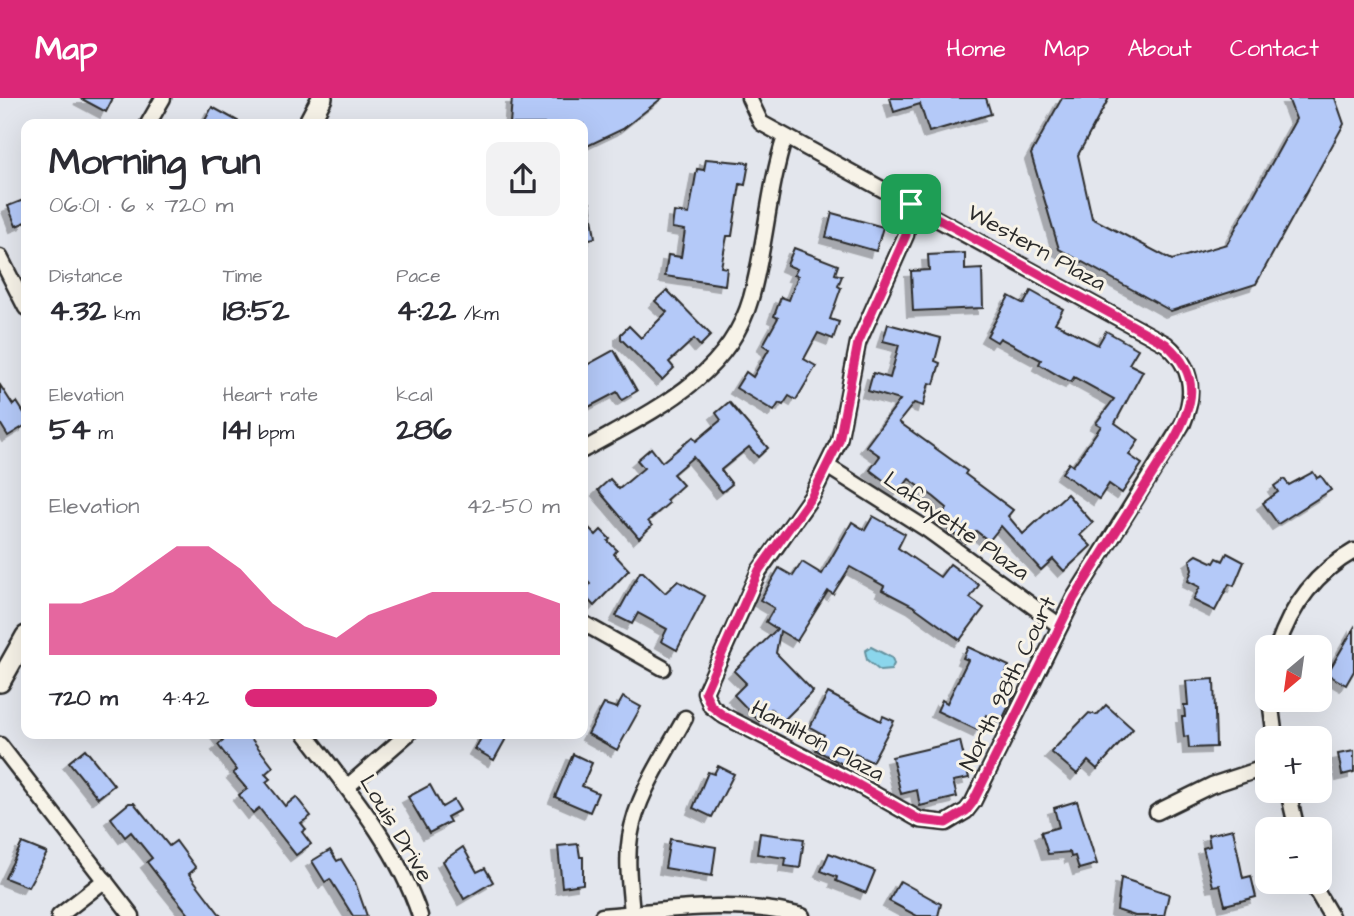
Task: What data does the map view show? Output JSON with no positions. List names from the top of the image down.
{
  "streets": {
    "street": [
      "Western Plaza",
      "Lafayette Plaza",
      "North 98th Court",
      "Hamilton Plaza",
      "Louis Drive"
    ]
  },
  "crossings": [
    ["Western Plaza", "North 98th Court"],
    ["Lafayette Plaza", "North 98th Court"],
    ["Lafayette Plaza", "Hamilton Plaza"],
    ["North 98th Court", "Hamilton Plaza"]
  ],
  "north": "bottom left",
  "page": {
    "header": "Map",
    "nav": [
      "Home",
      "Map",
      "About",
      "Contact"
    ],
    "heading": ["Morning run", "06:01 · 6 × 720 m"],
    "stats": [
      ["Distance", "4.32 km"],
      ["Time", "18:52"],
      ["Pace", "4:22 /km"],
      ["Elevation", "54 m"],
      ["Heart rate", "141 bpm"],
      ["kcal", "286"]
    ],
    "chart": ["Elevation", "42–50 m"],
    "map_buttons": ["+", "−"],
    "list": [
      {
        "name": "720 m",
        "note": "4:42"
      }
    ]
  }
}
